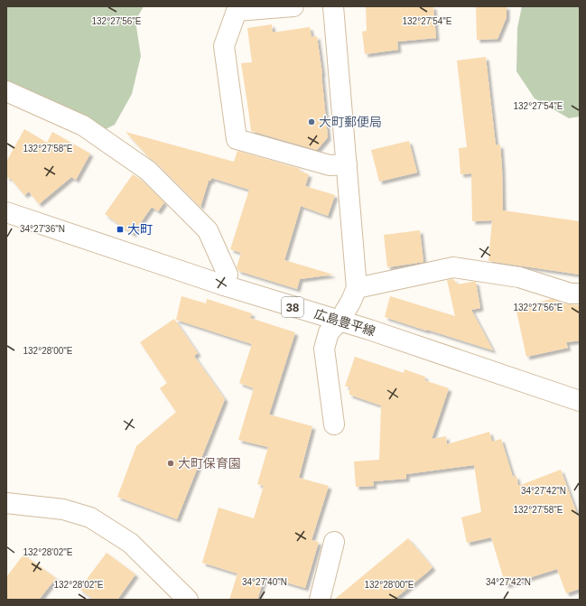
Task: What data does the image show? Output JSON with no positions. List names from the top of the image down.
{
  "streets": {
    "street": ["38", "広島豊平線"]
  },
  "places": {
    "other": ["大町郵便局", "大町保育園"],
    "transit": ["大町"]
  },
  "coordinates": [
    "132°27'56\"E",
    "132°27'54\"E",
    "132°27'58\"E",
    "34°27'36\"N",
    "132°28'00\"E",
    "34°27'42\"N",
    "132°28'02\"E",
    "34°27'40\"N"
  ]
}
